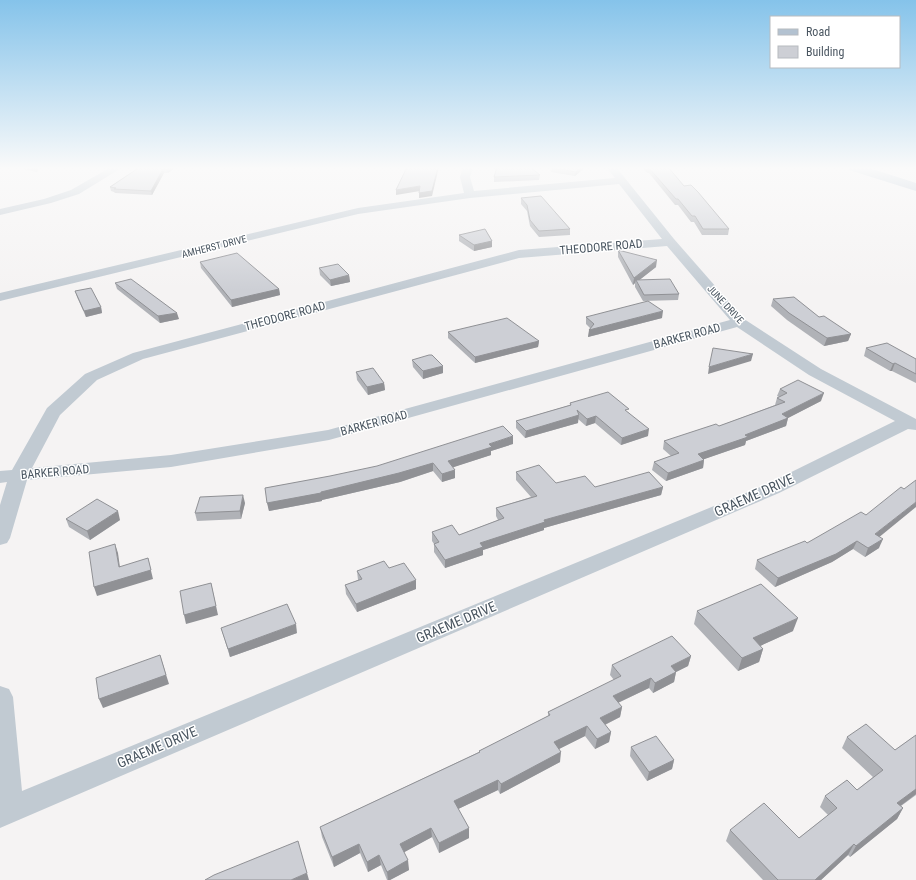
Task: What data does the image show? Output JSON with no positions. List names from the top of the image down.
{
  "streets": {
    "street": [
      "AMHERST DRIVE",
      "THEODORE ROAD",
      "JUNE DRIVE",
      "BARKER ROAD",
      "GRAEME DRIVE"
    ]
  },
  "crossings": [
    ["THEODORE ROAD", "JUNE DRIVE"],
    ["THEODORE ROAD", "BARKER ROAD"],
    ["JUNE DRIVE", "BARKER ROAD"],
    ["JUNE DRIVE", "GRAEME DRIVE"]
  ],
  "legend": ["Road", "Building"]
}
